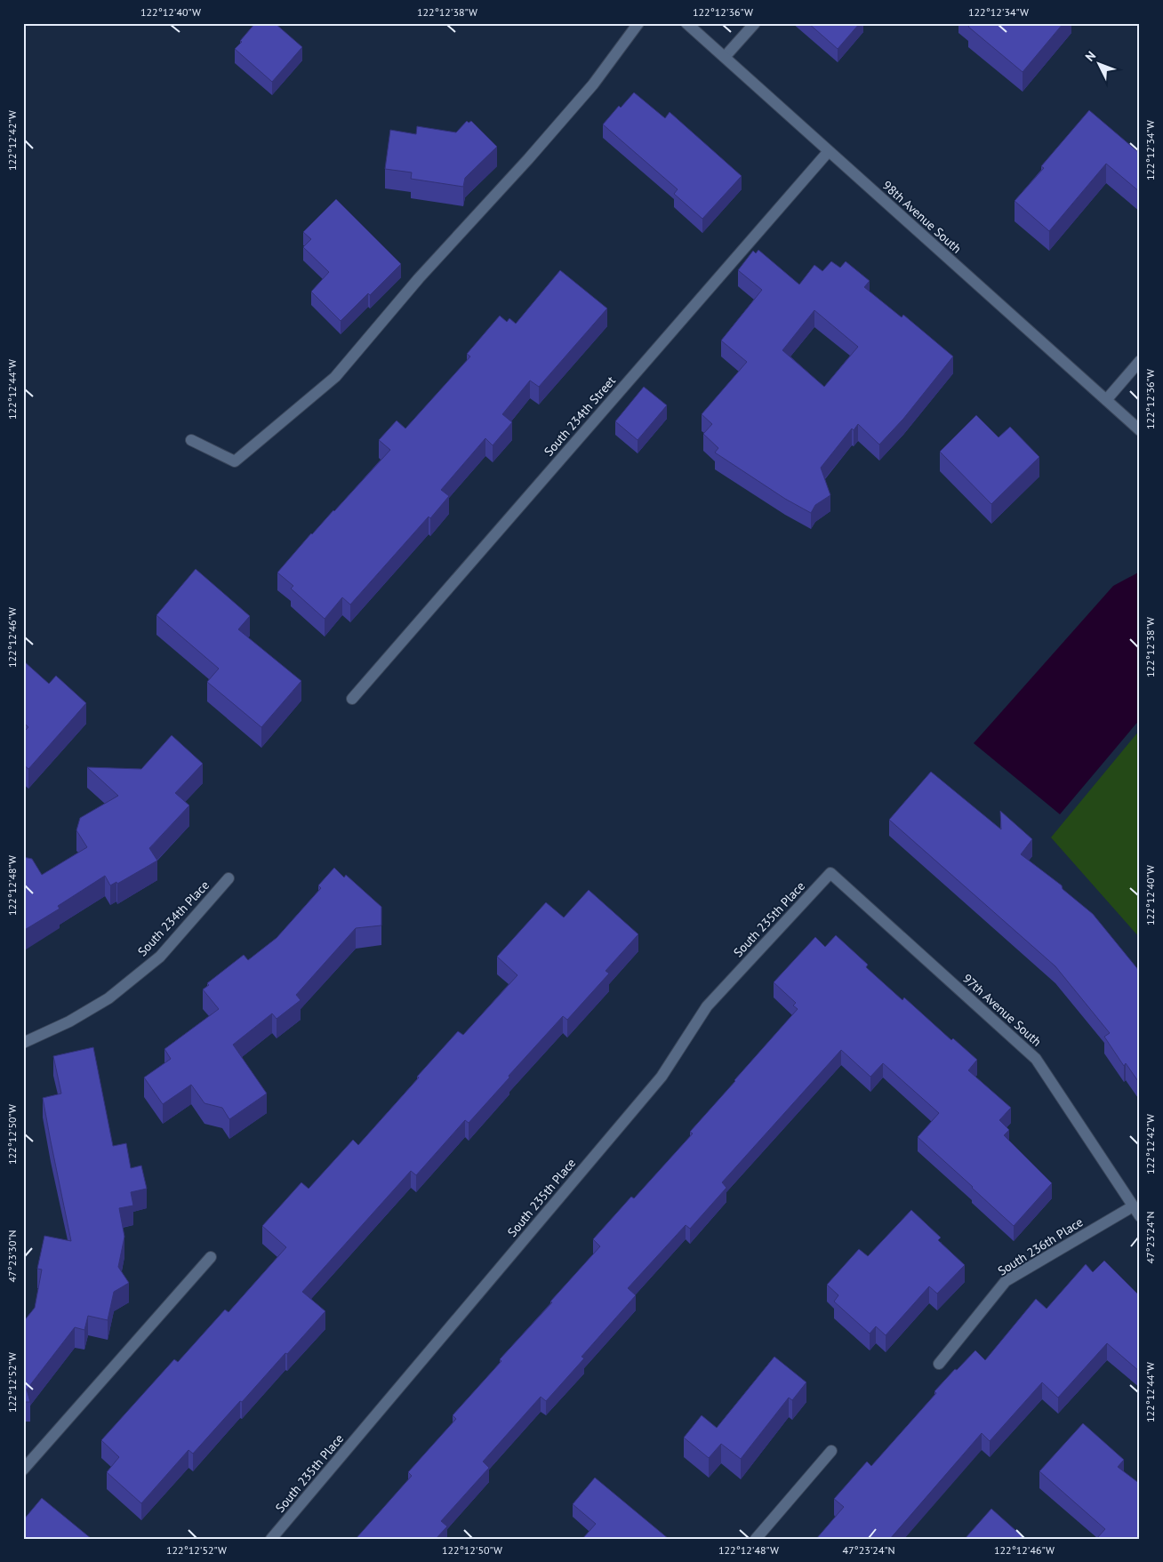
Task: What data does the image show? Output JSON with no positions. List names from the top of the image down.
{
  "streets": {
    "street": [
      "98th Avenue South",
      "South 234th Street",
      "South 234th Place",
      "South 235th Place",
      "97th Avenue South",
      "South 236th Place"
    ]
  },
  "crossings": [
    ["98th Avenue South", "South 234th Street"],
    ["South 235th Place", "97th Avenue South"],
    ["97th Avenue South", "South 236th Place"]
  ],
  "north": "top left",
  "coordinates": [
    "122°12'40\"W",
    "122°12'38\"W",
    "122°12'36\"W",
    "122°12'34\"W",
    "122°12'42\"W",
    "122°12'44\"W",
    "122°12'46\"W",
    "122°12'48\"W",
    "122°12'50\"W",
    "47°23'24\"N",
    "47°23'30\"N",
    "122°12'52\"W"
  ]
}
